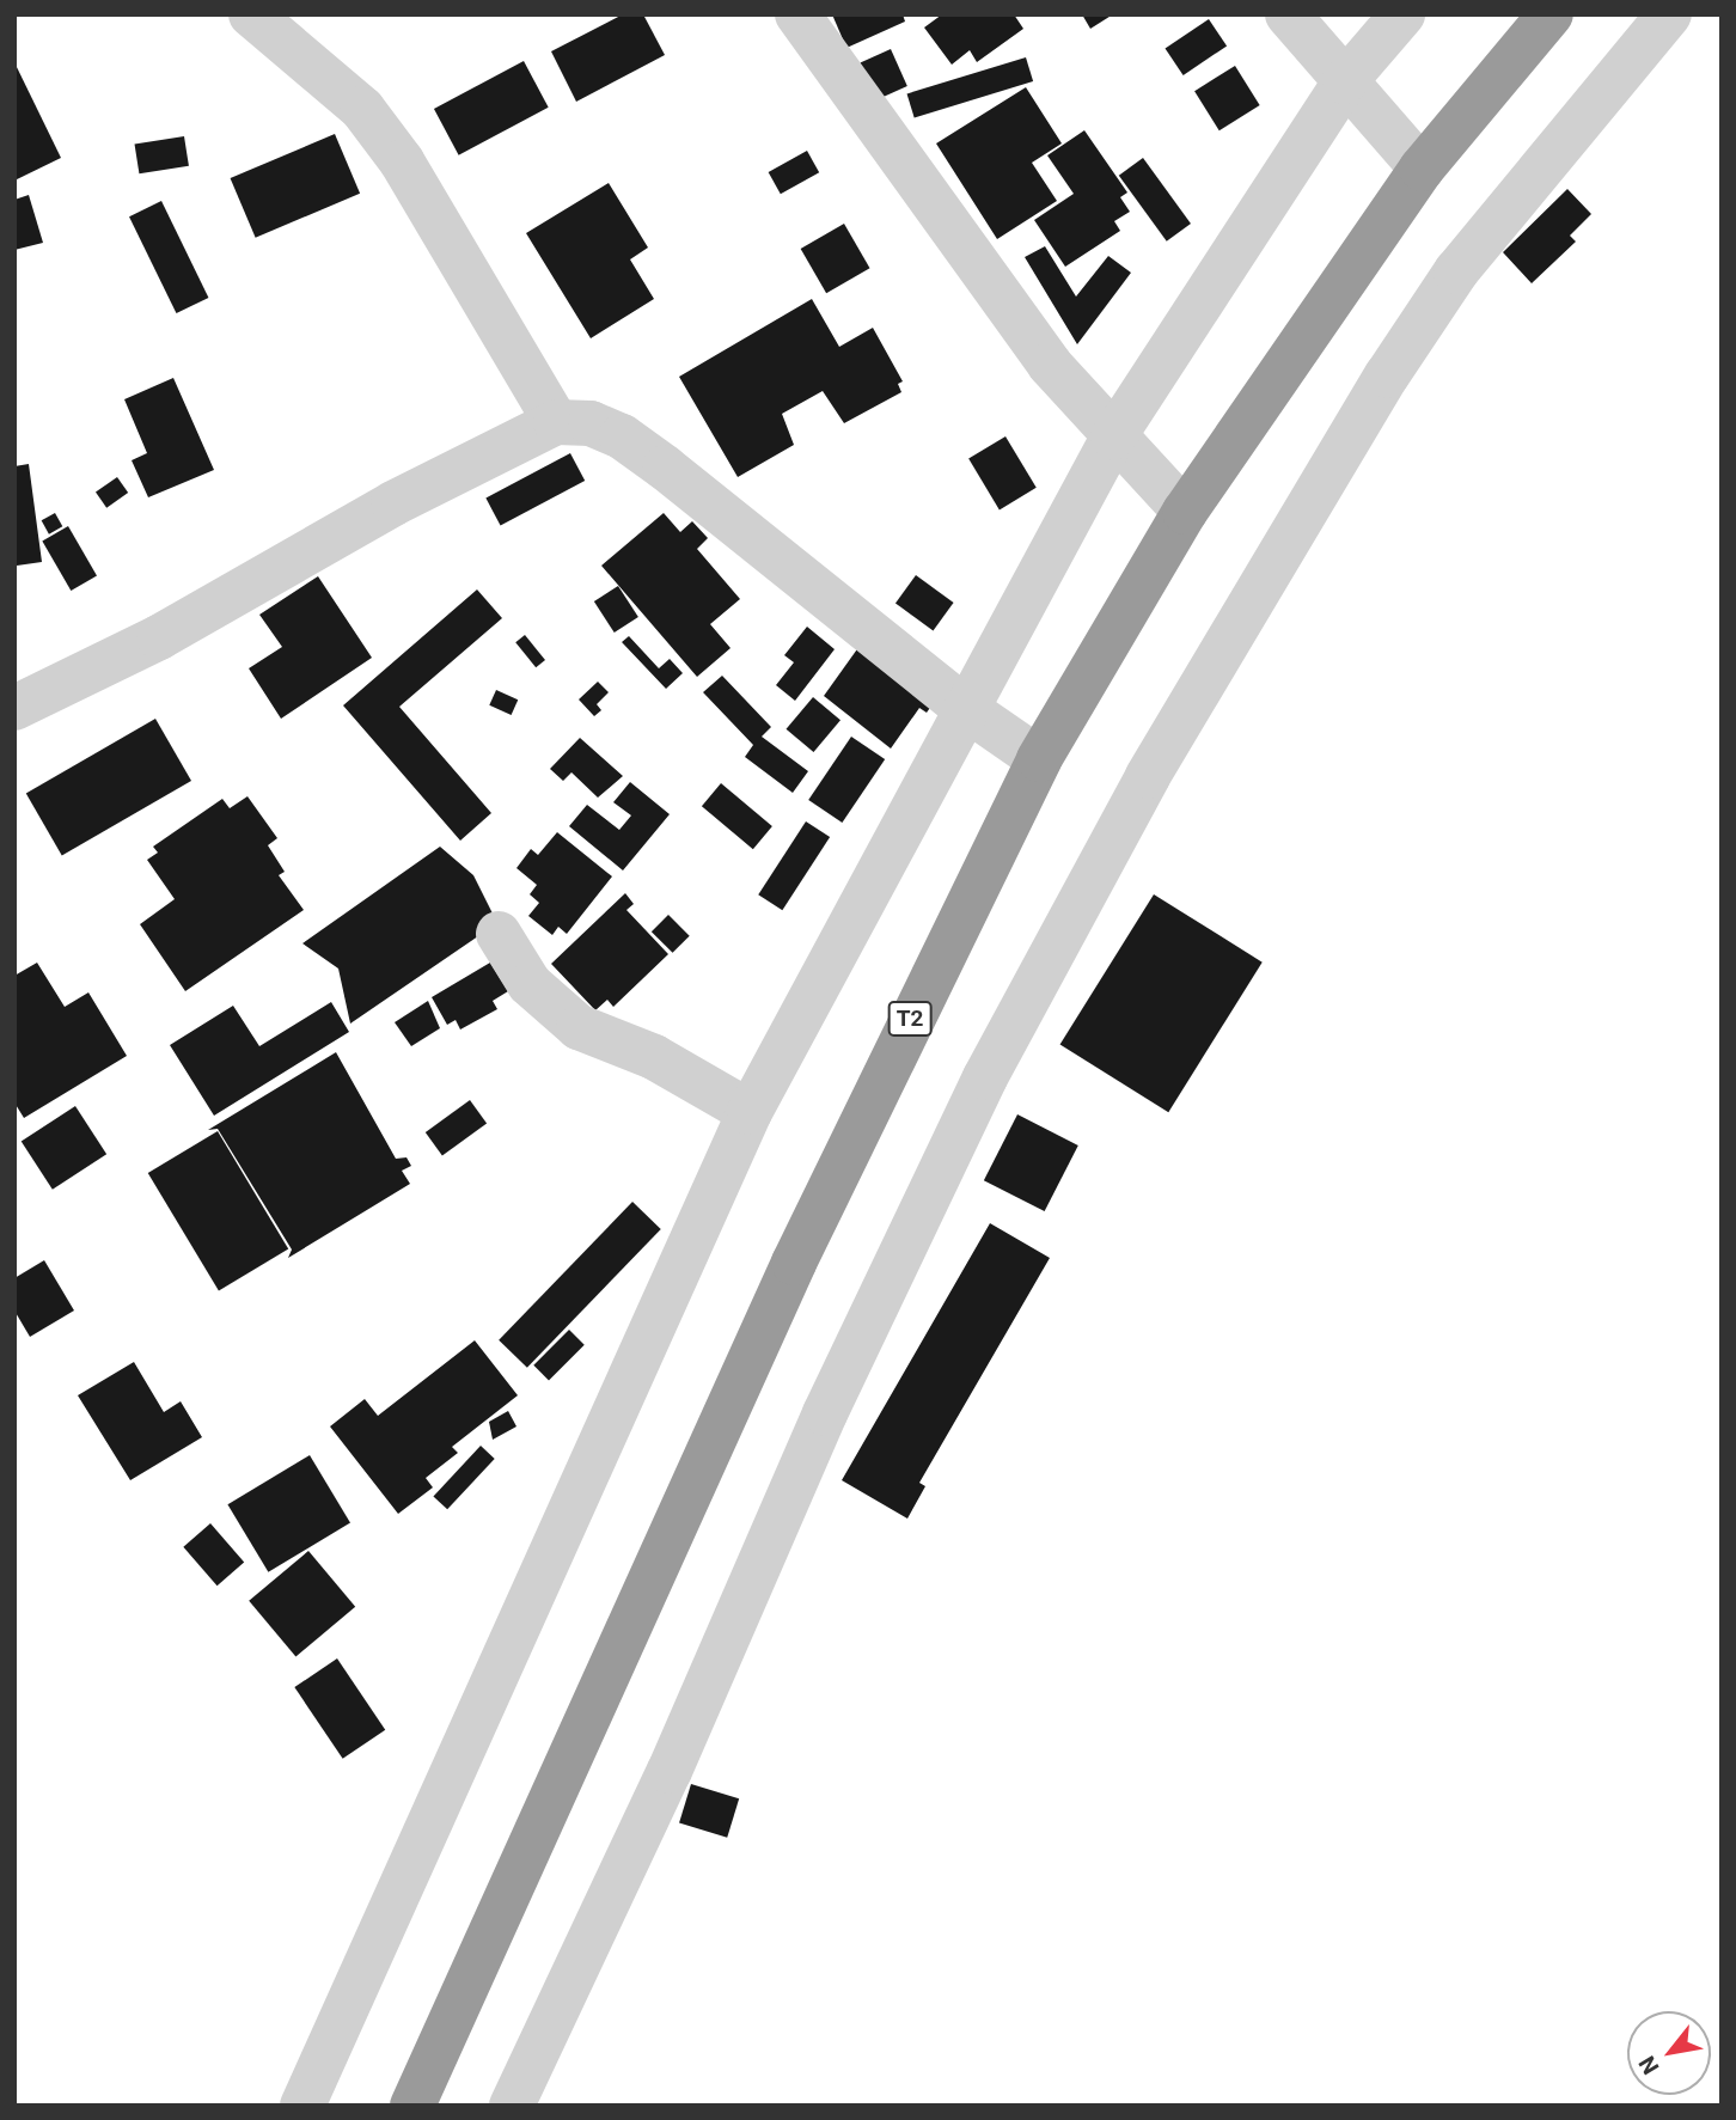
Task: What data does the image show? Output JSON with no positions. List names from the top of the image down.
{
  "streets": {
    "highway": ["T2"]
  },
  "north": "bottom left"
}
